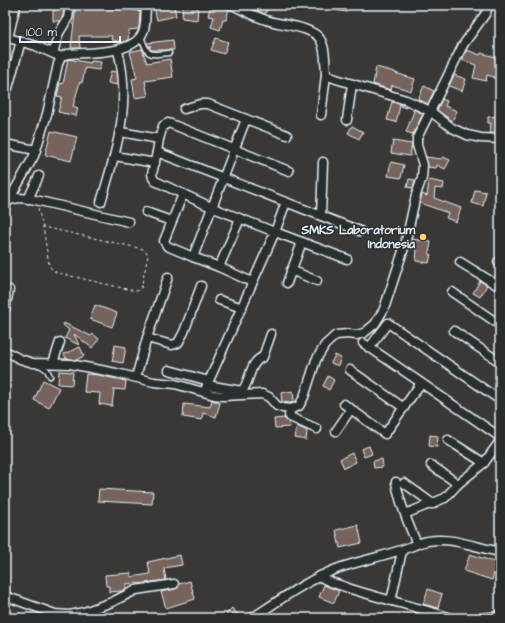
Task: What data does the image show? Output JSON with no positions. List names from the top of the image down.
{
  "places": ["SMKS Laboratorium Indonesia"],
  "scale_bar": "100 m"
}
